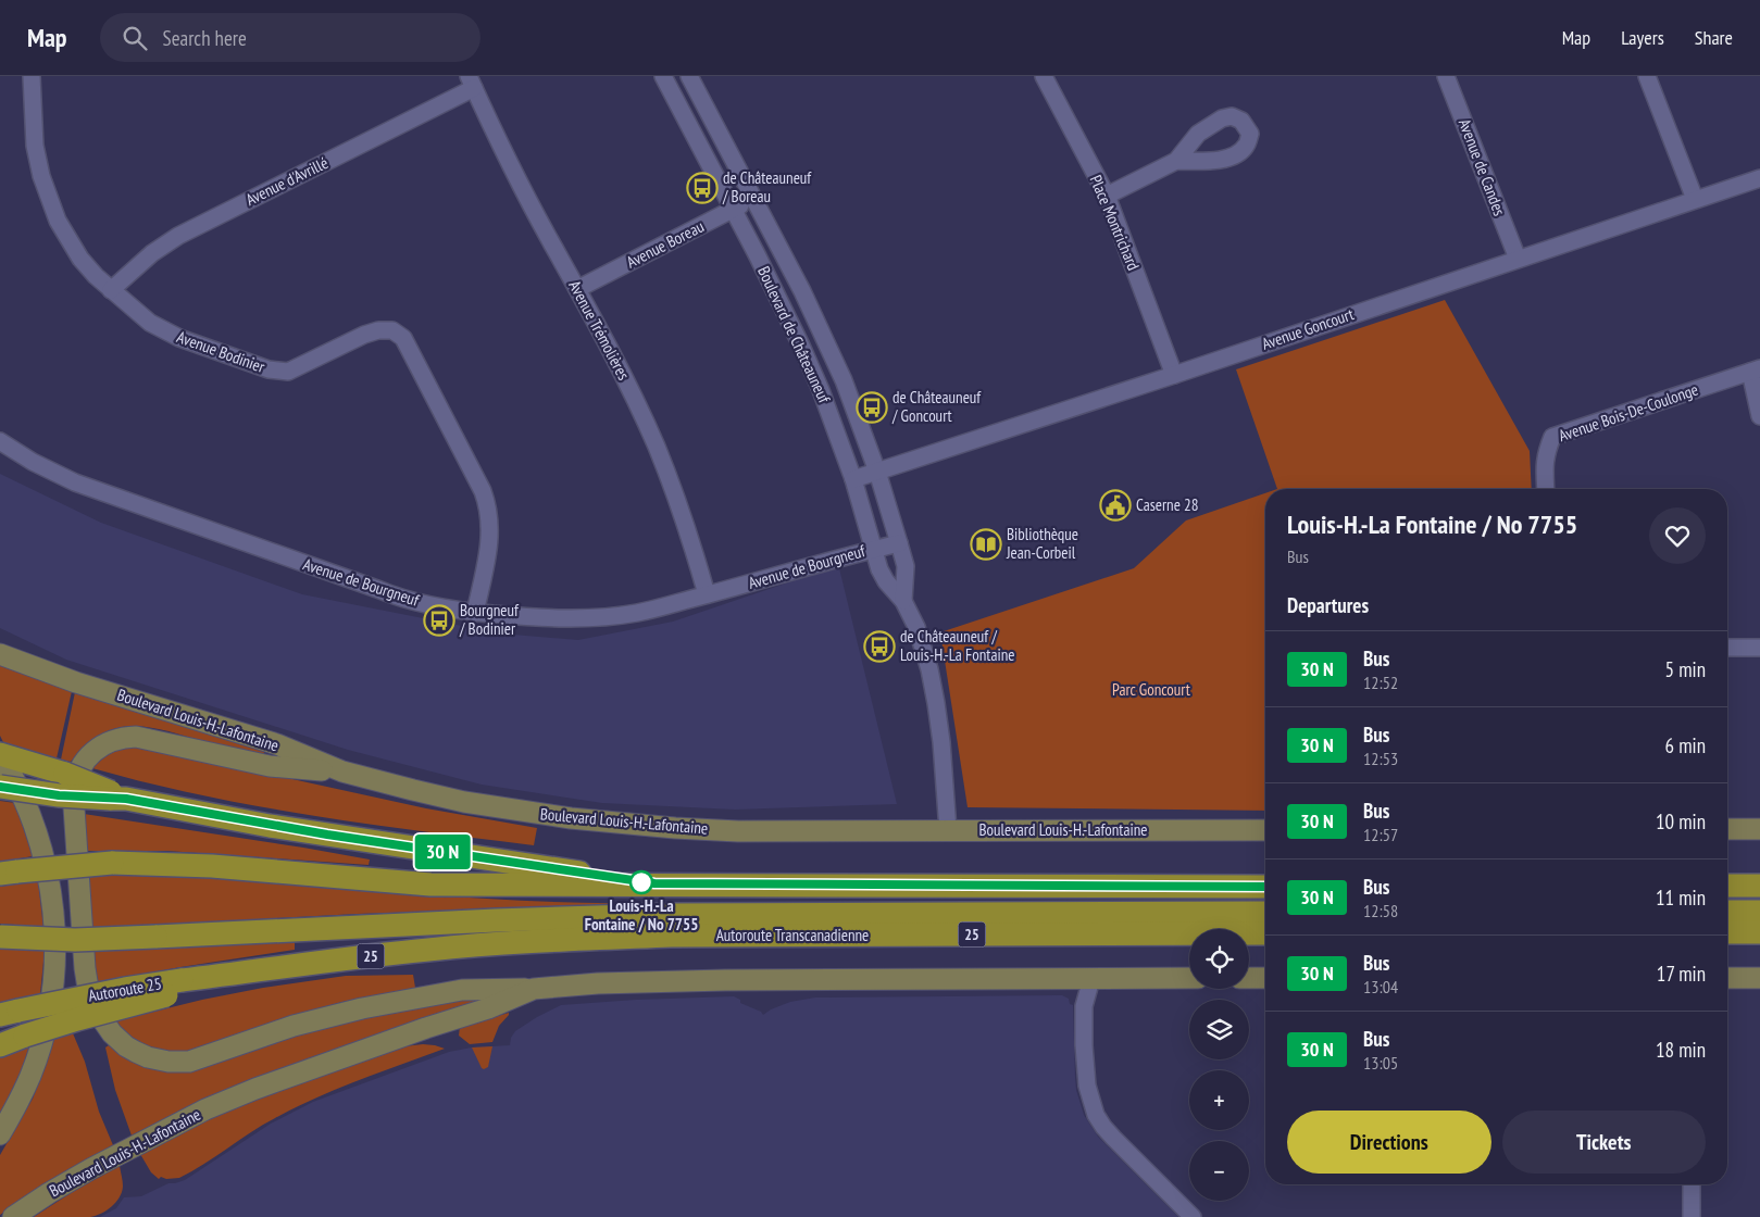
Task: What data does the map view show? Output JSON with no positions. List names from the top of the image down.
{
  "streets": {
    "highway": ["25", "Autoroute Transcanadienne", "Autoroute 25"],
    "main road": ["Boulevard Louis-H.-Lafontaine"],
    "street": [
      "Avenue de Candes",
      "Avenue d'Avrillé",
      "Place Montrichard",
      "Avenue Boreau",
      "Avenue Goncourt",
      "Avenue Trémolières",
      "Boulevard de Châteauneuf",
      "Avenue Bodinier",
      "Avenue Bois-De-Coulonge",
      "Avenue de Bourgneuf"
    ]
  },
  "crossings": [
    ["Avenue de Candes", "Avenue Goncourt"],
    ["Avenue d'Avrillé", "Avenue Trémolières"],
    ["Avenue d'Avrillé", "Avenue Bodinier"],
    ["Place Montrichard", "Avenue Goncourt"],
    ["Avenue Boreau", "Avenue Trémolières"],
    ["Avenue Boreau", "Boulevard de Châteauneuf"],
    ["Avenue Goncourt", "Boulevard de Châteauneuf"],
    ["Avenue Trémolières", "Avenue de Bourgneuf"],
    ["Boulevard de Châteauneuf", "Avenue de Bourgneuf"],
    ["Boulevard de Châteauneuf", "Boulevard Louis-H.-Lafontaine"],
    ["Avenue Bodinier", "Avenue de Bourgneuf"],
    ["Autoroute Transcanadienne", "Autoroute 25"]
  ],
  "parks": ["Parc Goncourt"],
  "places": {
    "bus stop": [
      "de Châteauneuf / Boreau",
      "de Châteauneuf / Goncourt",
      "Bourgneuf / Bodinier",
      "de Châteauneuf / Louis-H.-La Fontaine"
    ],
    "public building": ["Caserne 28"],
    "library": ["Bibliothèque Jean-Corbeil"],
    "other": ["Louis-H.-La Fontaine / No 7755"]
  },
  "page": {
    "header": "Map",
    "search": "Search here",
    "nav": ["Map", "Layers", "Share"],
    "on_map": "30 N",
    "heading": [
      ["Louis-H.-La Fontaine / No 7755", "Bus"],
      "Departures"
    ],
    "list": [
      {
        "mark": "30 N",
        "name": "Bus",
        "note": "12:52",
        "value": "5 min"
      },
      {
        "mark": "30 N",
        "name": "Bus",
        "note": "12:53",
        "value": "6 min"
      },
      {
        "mark": "30 N",
        "name": "Bus",
        "note": "12:57",
        "value": "10 min"
      },
      {
        "mark": "30 N",
        "name": "Bus",
        "note": "12:58",
        "value": "11 min"
      },
      {
        "mark": "30 N",
        "name": "Bus",
        "note": "13:04",
        "value": "17 min"
      },
      {
        "mark": "30 N",
        "name": "Bus",
        "note": "13:05",
        "value": "18 min"
      }
    ],
    "map_buttons": ["+", "−"],
    "buttons": ["Directions", "Tickets"]
  }
}
